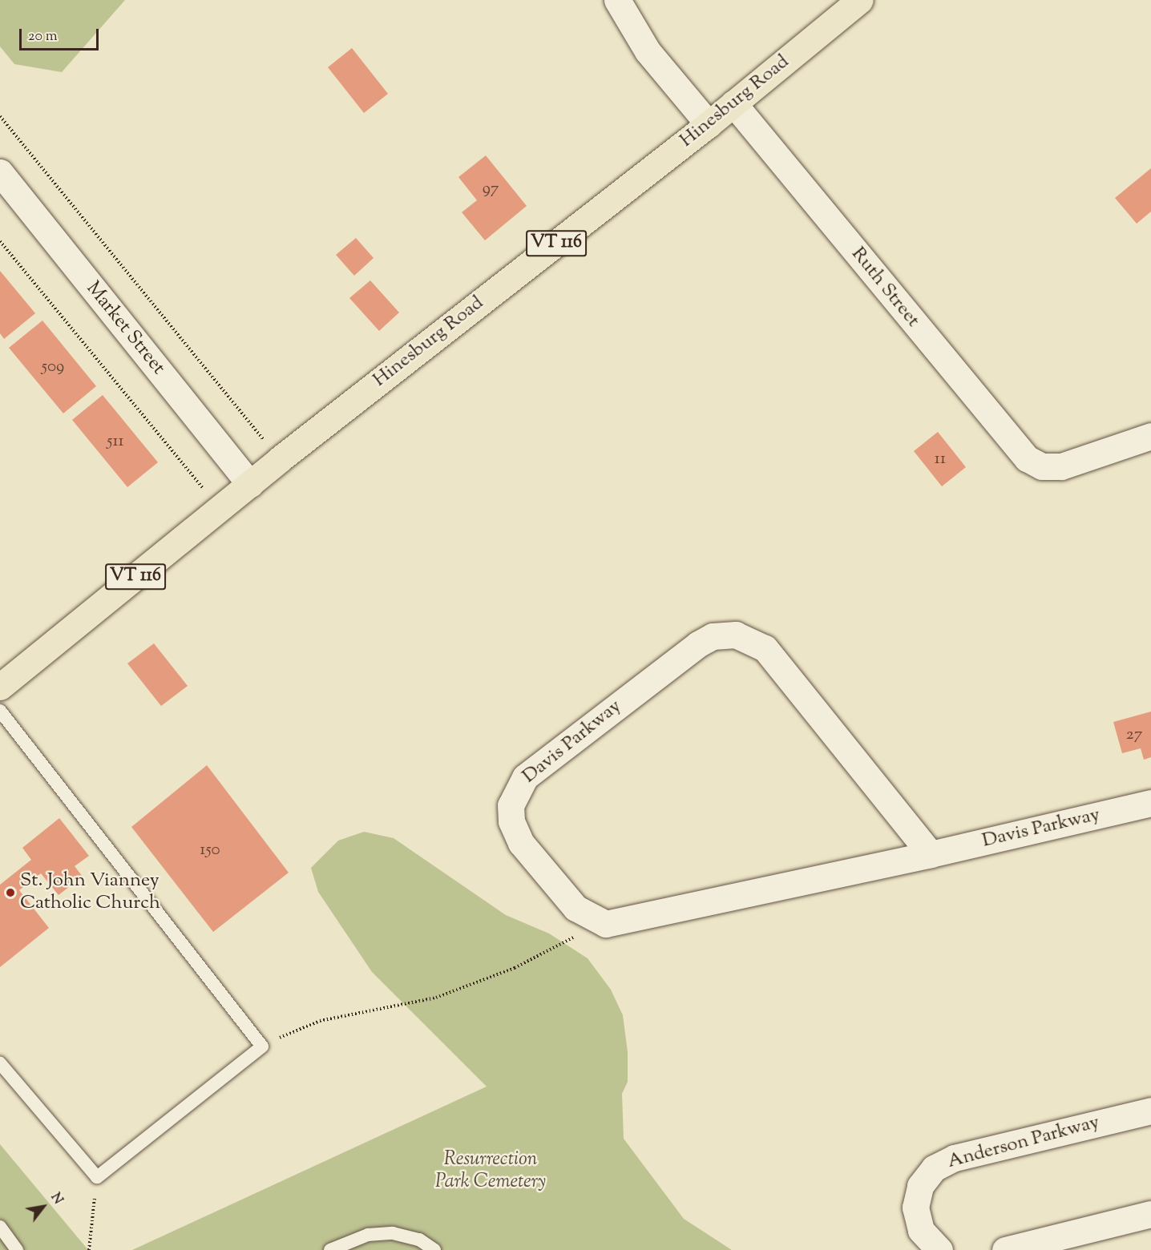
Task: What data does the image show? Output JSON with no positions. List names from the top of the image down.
{
  "streets": {
    "main road": ["Hinesburg Road", "VT 116"],
    "street": [
      "Ruth Street",
      "Market Street",
      "Davis Parkway",
      "Anderson Parkway"
    ]
  },
  "crossings": [
    ["Hinesburg Road", "Ruth Street"],
    ["Hinesburg Road", "Market Street"]
  ],
  "parks": ["Resurrection Park Cemetery"],
  "places": ["St. John Vianney Catholic Church"],
  "house_numbers": [
    "97",
    "509",
    "511",
    "11",
    "27",
    "150"
  ],
  "scale_bar": "20 m",
  "north": "top right"
}
